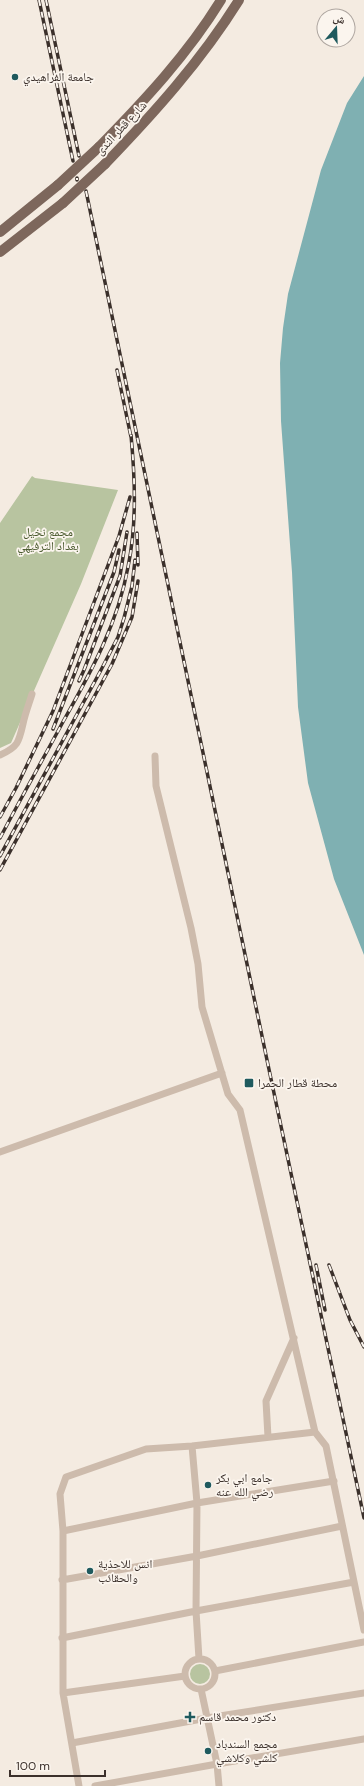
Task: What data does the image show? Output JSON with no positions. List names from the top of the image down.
{
  "streets": {
    "main road": ["شارع قطر الندى"]
  },
  "parks": ["مجمع نخيل بغداد الترفيهي"],
  "places": {
    "other": [
      "جامعة الفراهيدي",
      "جامع ابي بكر رضي الله عنه",
      "انس للاحذية والحقائب",
      "مجمع السندباد كلشي وكلاشي"
    ],
    "transit": ["محطة قطار الحمرا"],
    "health": ["دكتور محمد قاسم"]
  },
  "scale_bar": "100 m",
  "north": "top"
}
